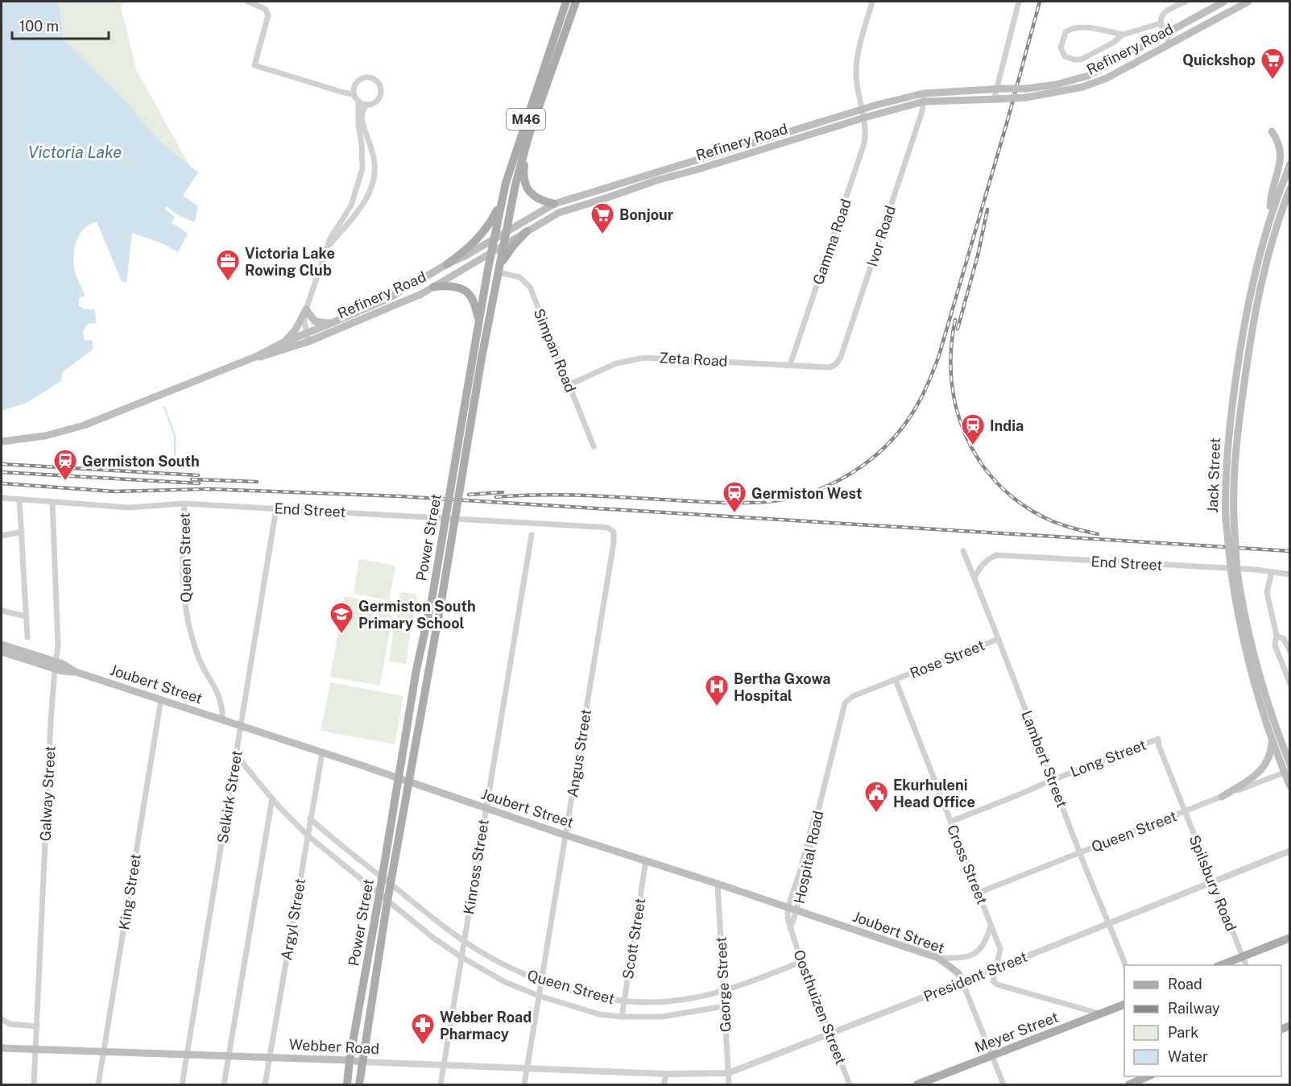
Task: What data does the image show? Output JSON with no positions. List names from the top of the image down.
{
  "streets": {
    "main road": [
      "Refinery Road",
      "M46",
      "Jack Street",
      "Power Street",
      "Joubert Street",
      "Meyer Street",
      "Webber Road"
    ],
    "street": [
      "Ivor Road",
      "Gamma Road",
      "Simpan Road",
      "Zeta Road",
      "End Street",
      "Queen Street",
      "Rose Street",
      "Angus Street",
      "Long Street",
      "Lambert Street",
      "Galway Street",
      "Selkirk Street",
      "Hospital Road",
      "Cross Street",
      "Kinross Street",
      "Spilsbury Road",
      "King Street",
      "Argyl Street",
      "Scott Street",
      "President Street",
      "George Street",
      "Oosthuizen Street"
    ]
  },
  "crossings": [
    ["Refinery Road", "Ivor Road"],
    ["Refinery Road", "Gamma Road"],
    ["Refinery Road", "Power Street"],
    ["Ivor Road", "Zeta Road"],
    ["Gamma Road", "Zeta Road"],
    ["Simpan Road", "Zeta Road"],
    ["Simpan Road", "Power Street"],
    ["Jack Street", "Queen Street"],
    ["End Street", "Queen Street"],
    ["End Street", "Angus Street"],
    ["End Street", "Lambert Street"],
    ["End Street", "Galway Street"],
    ["End Street", "Selkirk Street"],
    ["Power Street", "Queen Street"],
    ["Power Street", "Joubert Street"],
    ["Power Street", "Webber Road"],
    ["Queen Street", "Joubert Street"],
    ["Queen Street", "Angus Street"],
    ["Queen Street", "Lambert Street"],
    ["Queen Street", "Cross Street"],
    ["Queen Street", "Kinross Street"],
    ["Queen Street", "Spilsbury Road"],
    ["Queen Street", "Scott Street"],
    ["Queen Street", "George Street"],
    ["Queen Street", "Oosthuizen Street"],
    ["Rose Street", "Lambert Street"],
    ["Rose Street", "Hospital Road"],
    ["Rose Street", "Cross Street"],
    ["Joubert Street", "Angus Street"],
    ["Joubert Street", "Galway Street"],
    ["Joubert Street", "Selkirk Street"],
    ["Joubert Street", "Hospital Road"],
    ["Joubert Street", "Kinross Street"],
    ["Joubert Street", "King Street"],
    ["Joubert Street", "Argyl Street"],
    ["Joubert Street", "Scott Street"],
    ["Joubert Street", "President Street"],
    ["Joubert Street", "George Street"],
    ["Joubert Street", "Oosthuizen Street"],
    ["Angus Street", "Webber Road"],
    ["Long Street", "Lambert Street"],
    ["Long Street", "Cross Street"],
    ["Long Street", "Spilsbury Road"],
    ["Lambert Street", "President Street"],
    ["Galway Street", "Webber Road"],
    ["Selkirk Street", "Webber Road"],
    ["Hospital Road", "Cross Street"],
    ["Hospital Road", "Oosthuizen Street"],
    ["Cross Street", "President Street"],
    ["Kinross Street", "Webber Road"],
    ["Spilsbury Road", "President Street"],
    ["King Street", "Webber Road"],
    ["Argyl Street", "Webber Road"],
    ["President Street", "George Street"],
    ["President Street", "Oosthuizen Street"],
    ["President Street", "Webber Road"]
  ],
  "water": ["Victoria Lake"],
  "places": {
    "supermarket": ["Quickshop", "Bonjour"],
    "office": ["Victoria Lake Rowing Club"],
    "station": ["India", "Germiston South", "Germiston West"],
    "school or university": ["Germiston South Primary School"],
    "hospital": ["Bertha Gxowa Hospital"],
    "public building": ["Ekurhuleni Head Office"],
    "pharmacy": ["Webber Road Pharmacy"]
  },
  "legend": [
    "Road",
    "Railway",
    "Park",
    "Water"
  ],
  "scale_bar": "100 m"
}
